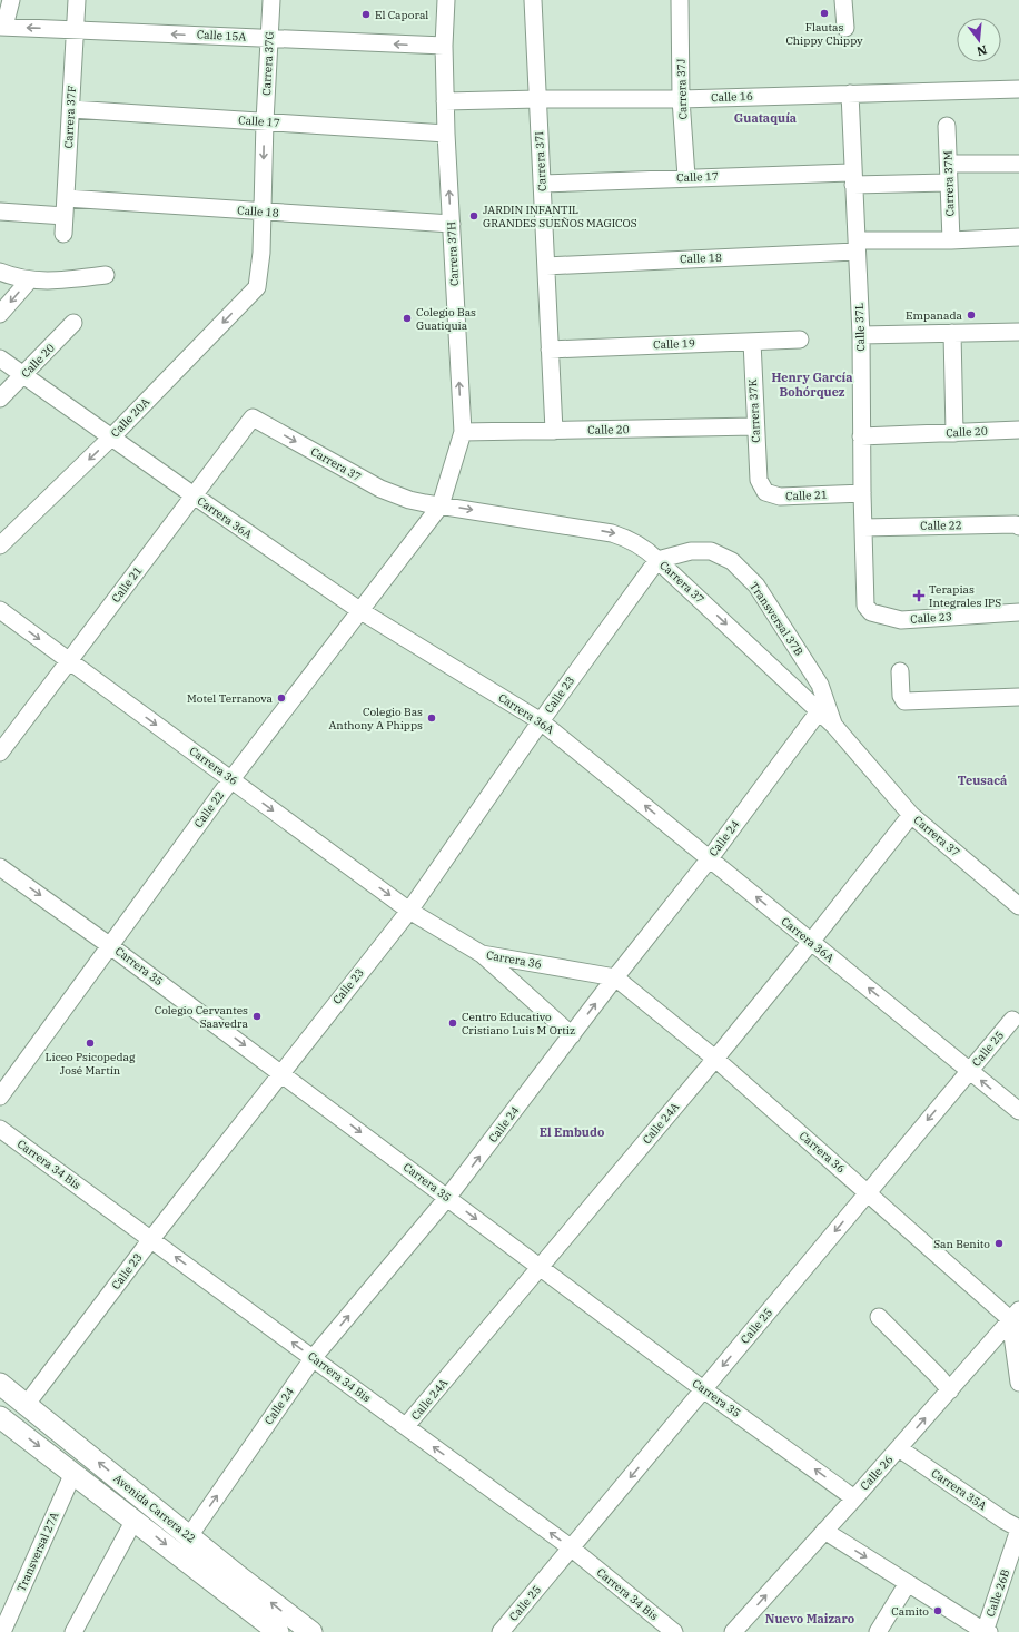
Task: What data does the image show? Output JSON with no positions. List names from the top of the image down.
{
  "streets": {
    "main road": ["Avenida Carrera 22"],
    "street": [
      "Calle 15A",
      "Carrera 37G",
      "Carrera 37J",
      "Calle 16",
      "Carrera 37F",
      "Calle 17",
      "Carrera 37I",
      "Carrera 37M",
      "Calle 18",
      "Carrera 37H",
      "Calle 37L",
      "Calle 19",
      "Calle 20",
      "Carrera 37K",
      "Calle 20A",
      "Carrera 37",
      "Calle 21",
      "Carrera 36A",
      "Calle 22",
      "Calle 23",
      "Transversal 37B",
      "Carrera 36",
      "Calle 24",
      "Carrera 35",
      "Calle 25",
      "Calle 24A",
      "Carrera 34 Bis",
      "Calle 26",
      "Carrera 35A",
      "Transversal 27A",
      "Calle 26B"
    ]
  },
  "crossings": [
    ["Calle 15A", "Carrera 37G"],
    ["Calle 15A", "Carrera 37F"],
    ["Calle 15A", "Carrera 37H"],
    ["Carrera 37G", "Calle 17"],
    ["Carrera 37G", "Calle 18"],
    ["Carrera 37G", "Calle 20A"],
    ["Carrera 37J", "Calle 16"],
    ["Carrera 37J", "Calle 17"],
    ["Calle 16", "Carrera 37I"],
    ["Calle 16", "Carrera 37H"],
    ["Calle 16", "Calle 37L"],
    ["Carrera 37F", "Calle 17"],
    ["Carrera 37F", "Calle 18"],
    ["Calle 17", "Carrera 37I"],
    ["Calle 17", "Carrera 37M"],
    ["Calle 17", "Carrera 37H"],
    ["Calle 17", "Calle 37L"],
    ["Carrera 37I", "Calle 18"],
    ["Carrera 37I", "Calle 19"],
    ["Carrera 37I", "Calle 20"],
    ["Carrera 37M", "Calle 18"],
    ["Calle 18", "Carrera 37H"],
    ["Calle 18", "Calle 37L"],
    ["Carrera 37H", "Calle 20"],
    ["Carrera 37H", "Carrera 37"],
    ["Carrera 37H", "Calle 22"],
    ["Calle 37L", "Calle 20"],
    ["Calle 37L", "Calle 21"],
    ["Calle 37L", "Calle 22"],
    ["Calle 37L", "Calle 23"],
    ["Calle 19", "Carrera 37K"],
    ["Calle 20", "Carrera 37K"],
    ["Calle 20", "Carrera 36A"],
    ["Carrera 37K", "Calle 21"],
    ["Calle 20A", "Carrera 36A"],
    ["Carrera 37", "Calle 21"],
    ["Carrera 37", "Calle 22"],
    ["Carrera 37", "Calle 23"],
    ["Carrera 37", "Transversal 37B"],
    ["Carrera 37", "Calle 24"],
    ["Carrera 37", "Calle 24A"],
    ["Calle 21", "Carrera 36A"],
    ["Calle 21", "Carrera 36"],
    ["Carrera 36A", "Calle 22"],
    ["Carrera 36A", "Calle 23"],
    ["Carrera 36A", "Calle 24"],
    ["Carrera 36A", "Calle 25"],
    ["Carrera 36A", "Calle 24A"],
    ["Calle 22", "Carrera 36"],
    ["Calle 22", "Carrera 35"],
    ["Calle 23", "Transversal 37B"],
    ["Calle 23", "Carrera 36"],
    ["Calle 23", "Carrera 35"],
    ["Calle 23", "Carrera 34 Bis"],
    ["Calle 23", "Avenida Carrera 22"],
    ["Carrera 36", "Calle 24"],
    ["Carrera 36", "Calle 25"],
    ["Carrera 36", "Calle 24A"],
    ["Carrera 36", "Calle 26"],
    ["Calle 24", "Carrera 35"],
    ["Calle 24", "Carrera 34 Bis"],
    ["Calle 24", "Avenida Carrera 22"],
    ["Carrera 35", "Calle 25"],
    ["Carrera 35", "Calle 24A"],
    ["Carrera 35", "Calle 26"],
    ["Calle 25", "Carrera 34 Bis"],
    ["Calle 24A", "Carrera 34 Bis"],
    ["Calle 26", "Carrera 35A"],
    ["Carrera 35A", "Calle 26B"],
    ["Avenida Carrera 22", "Transversal 27A"]
  ],
  "one_way": [
    "Calle 15A",
    "Carrera 37H",
    "Calle 20A",
    "Carrera 37",
    "Carrera 36A",
    "Carrera 36",
    "Calle 24",
    "Calle 25",
    "Carrera 34 Bis",
    "Calle 26"
  ],
  "districts": [
    "Guataquía",
    "Henry García Bohórquez",
    "Teusacá",
    "El Embudo",
    "Nuevo Maizaro"
  ],
  "places": {
    "other": [
      "Flautas Chippy Chippy",
      "El Caporal",
      "JARDIN INFANTIL GRANDES SUEÑOS MAGICOS",
      "Empanada",
      "Colegio Bas Guatiquia",
      "Motel Terranova",
      "Colegio Bas Anthony A Phipps",
      "Colegio Cervantes Saavedra",
      "Centro Educativo Cristiano Luis M Ortiz",
      "Liceo Psicopedag José Martín",
      "San Benito",
      "Camito"
    ],
    "health": ["Terapias Integrales IPS"]
  },
  "north": "bottom"
}
